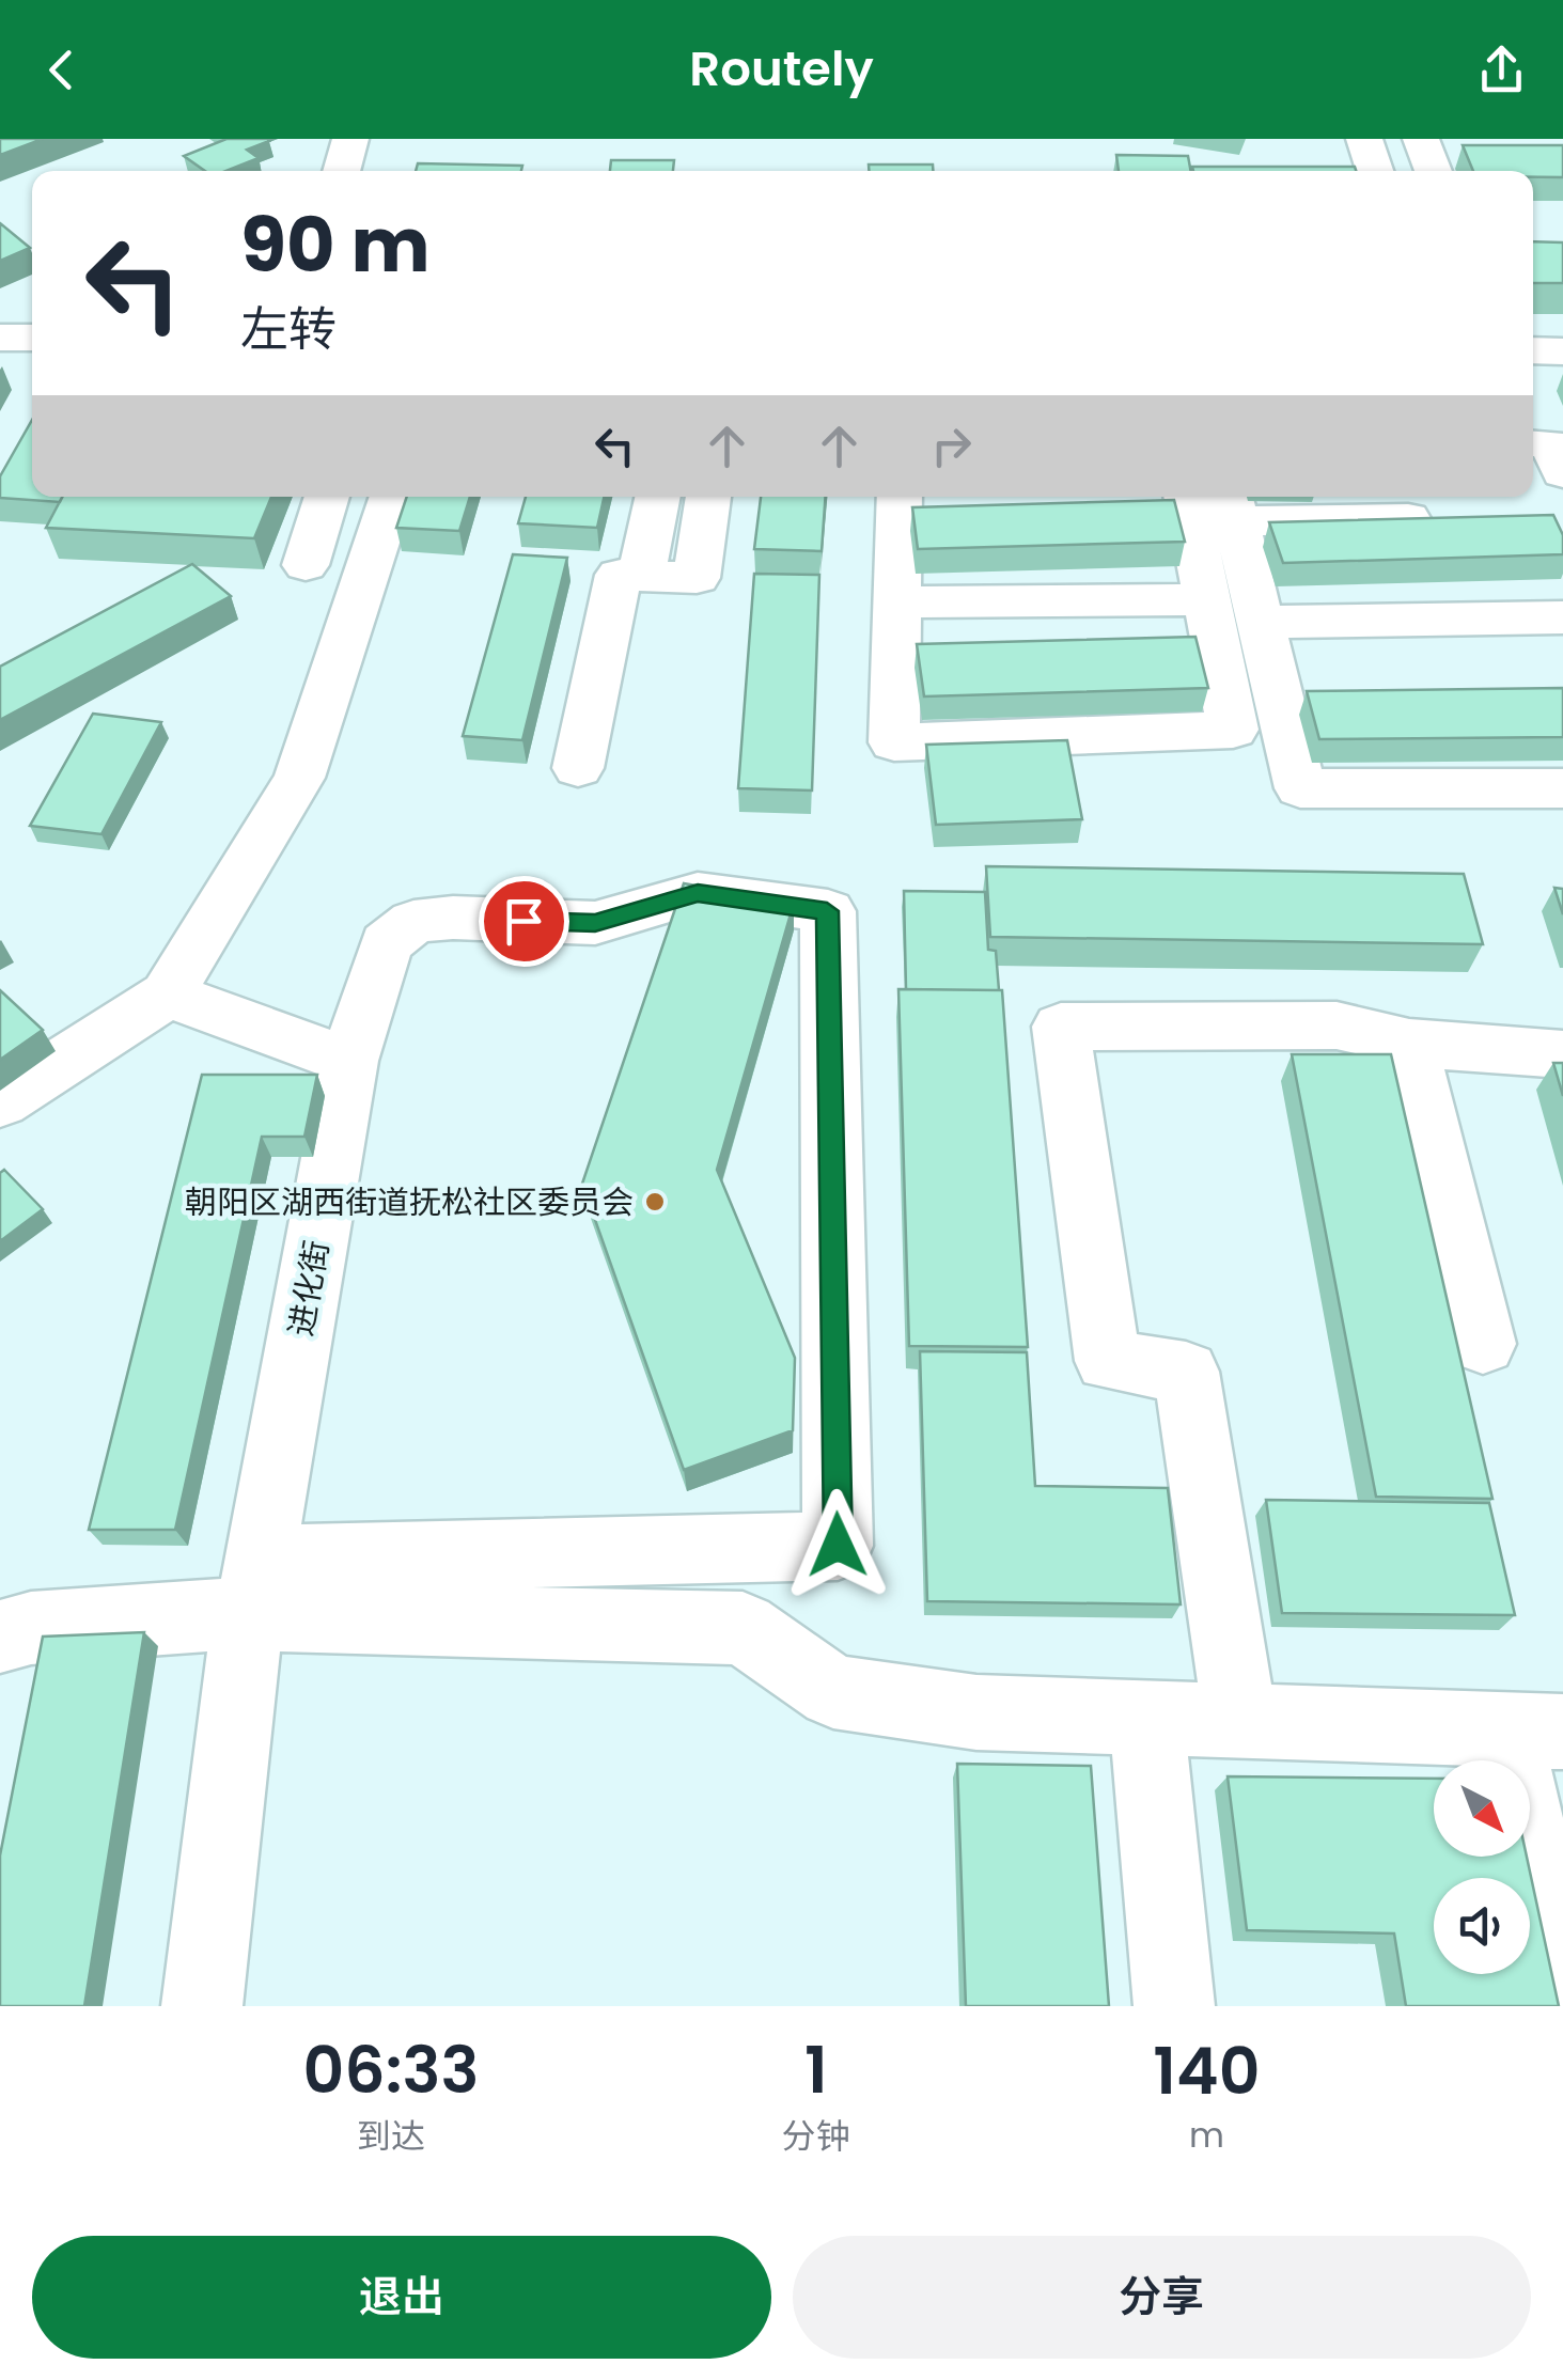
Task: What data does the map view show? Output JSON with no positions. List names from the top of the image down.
{
  "streets": {
    "street": ["进化街"]
  },
  "places": ["朝阳区湖西街道抚松社区委员会"],
  "north": "bottom right",
  "page": {
    "header": "Routely",
    "turn": ["90 m", "左转"],
    "eta": [
      "06:33",
      "到达",
      "1",
      "分钟",
      "140",
      "m"
    ],
    "buttons": ["退出", "分享"]
  }
}
